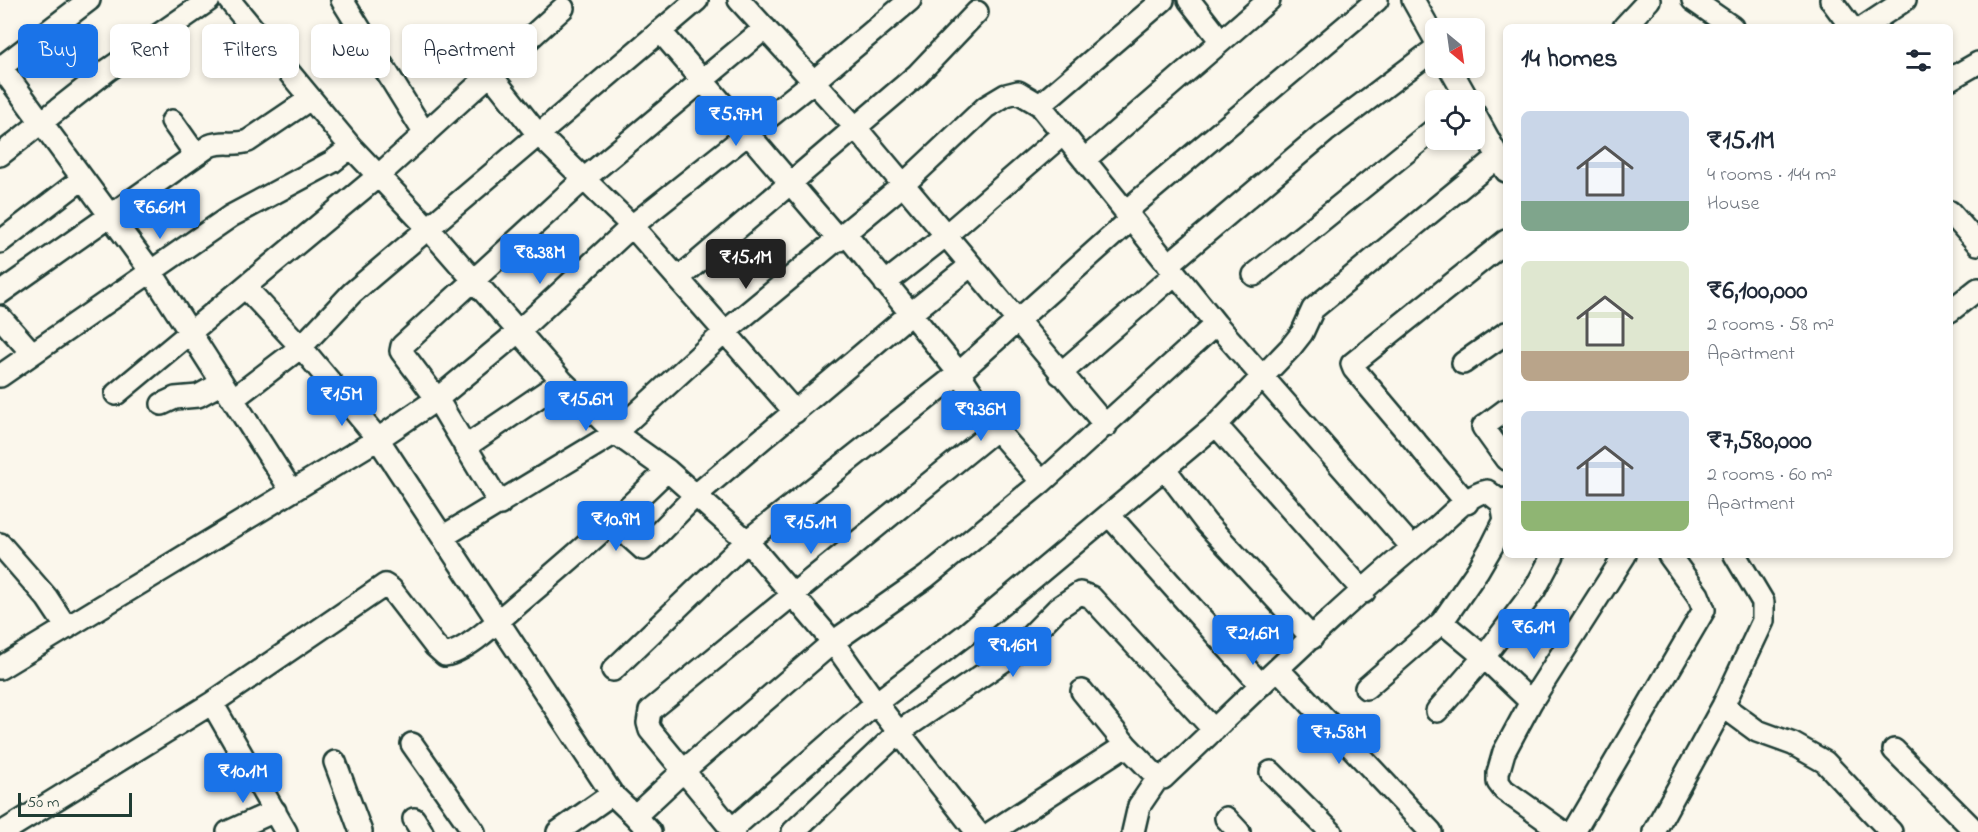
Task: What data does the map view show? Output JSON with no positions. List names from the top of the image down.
{
  "scale_bar": "50 m",
  "north": "bottom right",
  "page": {
    "chip": [
      "Buy",
      "Rent",
      "Filters",
      "New",
      "Apartment"
    ],
    "heading": "14 homes",
    "price": [
      "₹5.97M",
      "₹6.61M",
      "₹8.38M",
      "₹15.1M",
      "₹15M",
      "₹15.6M",
      "₹9.36M",
      "₹10.9M",
      "₹15.1M",
      "₹6.1M",
      "₹21.6M",
      "₹9.16M",
      "₹7.58M",
      "₹10.1M"
    ],
    "list": [
      {
        "name": "₹15.1M",
        "note": "4 rooms · 144 m² · House"
      },
      {
        "name": "₹6,100,000",
        "note": "2 rooms · 58 m² · Apartment"
      },
      {
        "name": "₹7,580,000",
        "note": "2 rooms · 60 m² · Apartment"
      }
    ],
    "scale": "50 m"
  }
}
